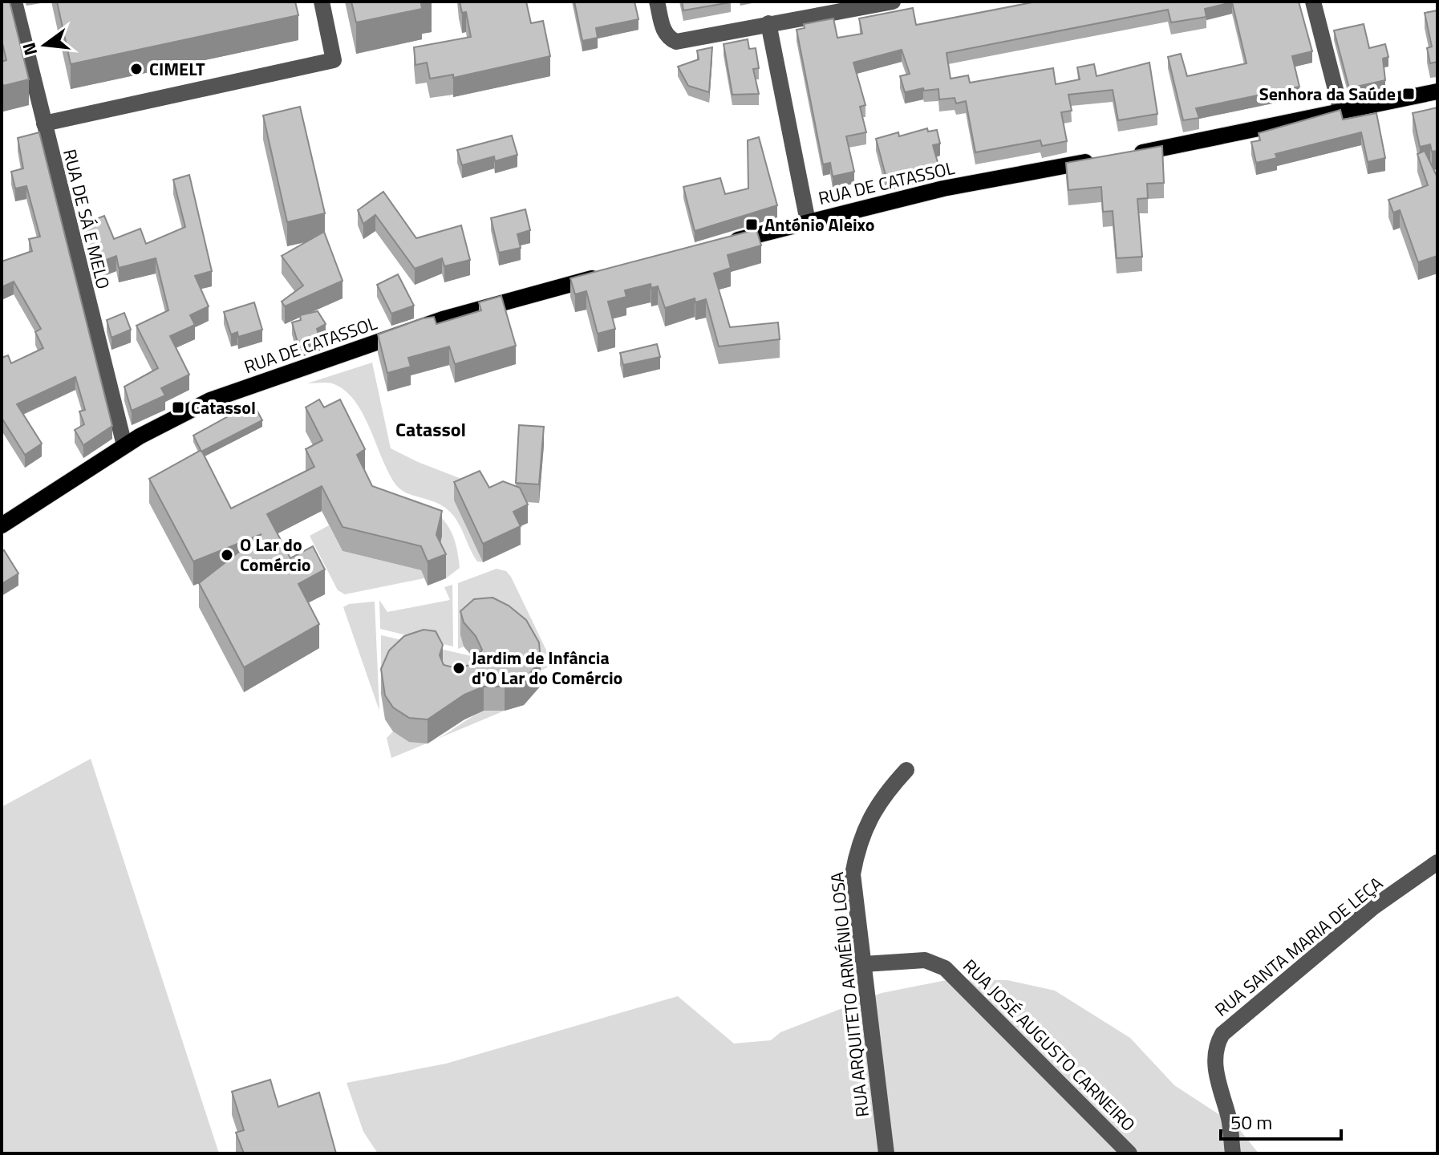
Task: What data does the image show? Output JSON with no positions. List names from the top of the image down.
{
  "streets": {
    "main road": ["RUA DE CATASSOL"],
    "street": [
      "RUA DE SÁ E MELO",
      "RUA SANTA MARIA DE LEÇA",
      "RUA ARQUITETO ARMÉNIO LOSA",
      "RUA JOSÉ AUGUSTO CARNEIRO"
    ]
  },
  "crossings": [
    ["RUA DE CATASSOL", "RUA DE SÁ E MELO"],
    ["RUA ARQUITETO ARMÉNIO LOSA", "RUA JOSÉ AUGUSTO CARNEIRO"]
  ],
  "districts": ["Catassol"],
  "places": {
    "other": ["CIMELT", "O Lar do Comércio", "Jardim de Infância d'O Lar do Comércio"],
    "transit": ["Senhora da Saúde", "António Aleixo", "Catassol"]
  },
  "scale_bar": "50 m",
  "north": "left"
}
